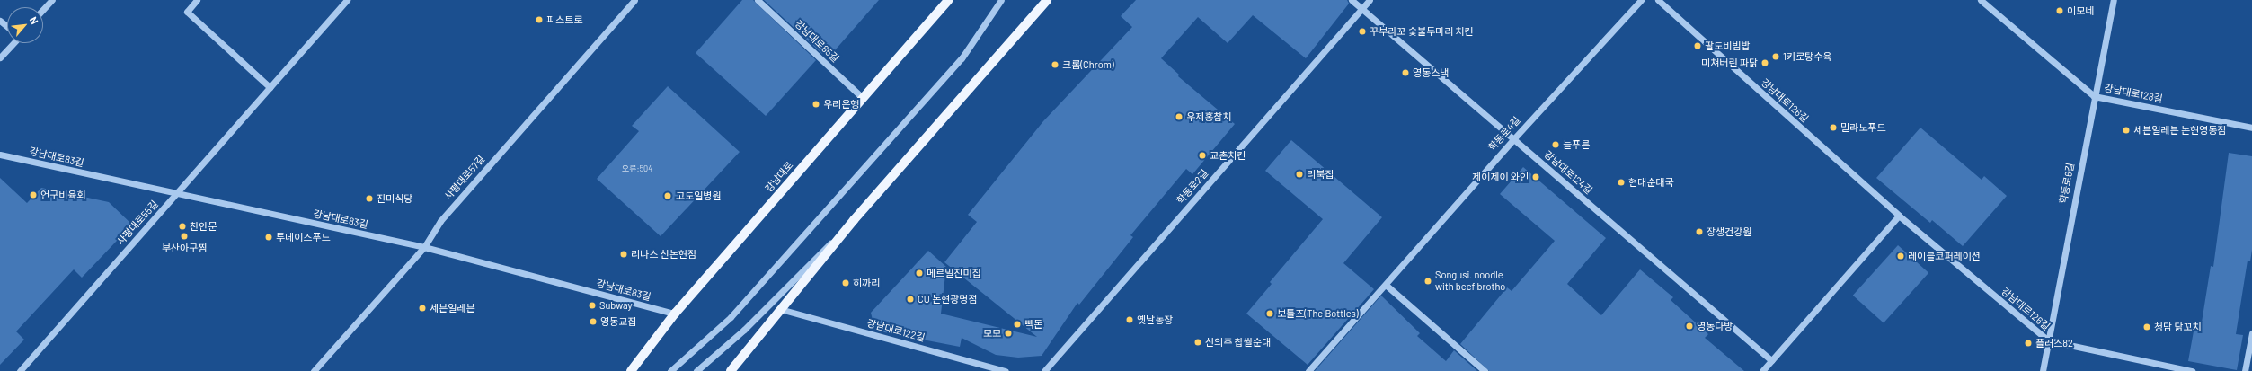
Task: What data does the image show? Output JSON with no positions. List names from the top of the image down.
{
  "streets": {
    "main road": ["강남대로"],
    "street": [
      "강남대로85길",
      "강남대로128길",
      "강남대로126길",
      "학동로4길",
      "강남대로83길",
      "강남대로124길",
      "사평대로57길",
      "학동로6길",
      "학동로2길",
      "사평대로55길",
      "강남대로122길"
    ]
  },
  "crossings": [
    ["강남대로85길", "강남대로"],
    ["강남대로128길", "학동로6길"],
    ["강남대로126길", "학동로6길"],
    ["학동로4길", "강남대로124길"],
    ["강남대로83길", "강남대로"],
    ["강남대로83길", "사평대로57길"],
    ["강남대로83길", "사평대로55길"],
    ["강남대로124길", "학동로2길"]
  ],
  "places": [
    "이모네",
    "피스트로",
    "꾸부라꼬 숯불두마리 치킨",
    "팔도비빔밥",
    "1키로탕수육",
    "미쳐버린 파닭",
    "크롬(Chrom)",
    "영동스낵",
    "우리은행",
    "우제홍참치",
    "밀라노푸드",
    "세븐일레븐 논현영동점",
    "늘푸른",
    "교촌치킨",
    "리북집",
    "제이제이 와인",
    "현대순대국",
    "언구비육회",
    "고도일병원",
    "진미식당",
    "천안문",
    "장생건강원",
    "부산아구찜",
    "투데이즈푸드",
    "리나스 신논현점",
    "레이블코퍼레이션",
    "메르밀진미집",
    "Songusi. noodle with beef brotho",
    "히까리",
    "CU 논현광명점",
    "Subway",
    "세븐일레븐",
    "보틀즈(The Bottles)",
    "옛날농장",
    "영동교집",
    "빽돈",
    "영동다방",
    "청담 닭꼬치",
    "모모",
    "신의주 찹쌀순대",
    "플러스82"
  ],
  "house_numbers": ["오류:504"],
  "north": "top right"
}
